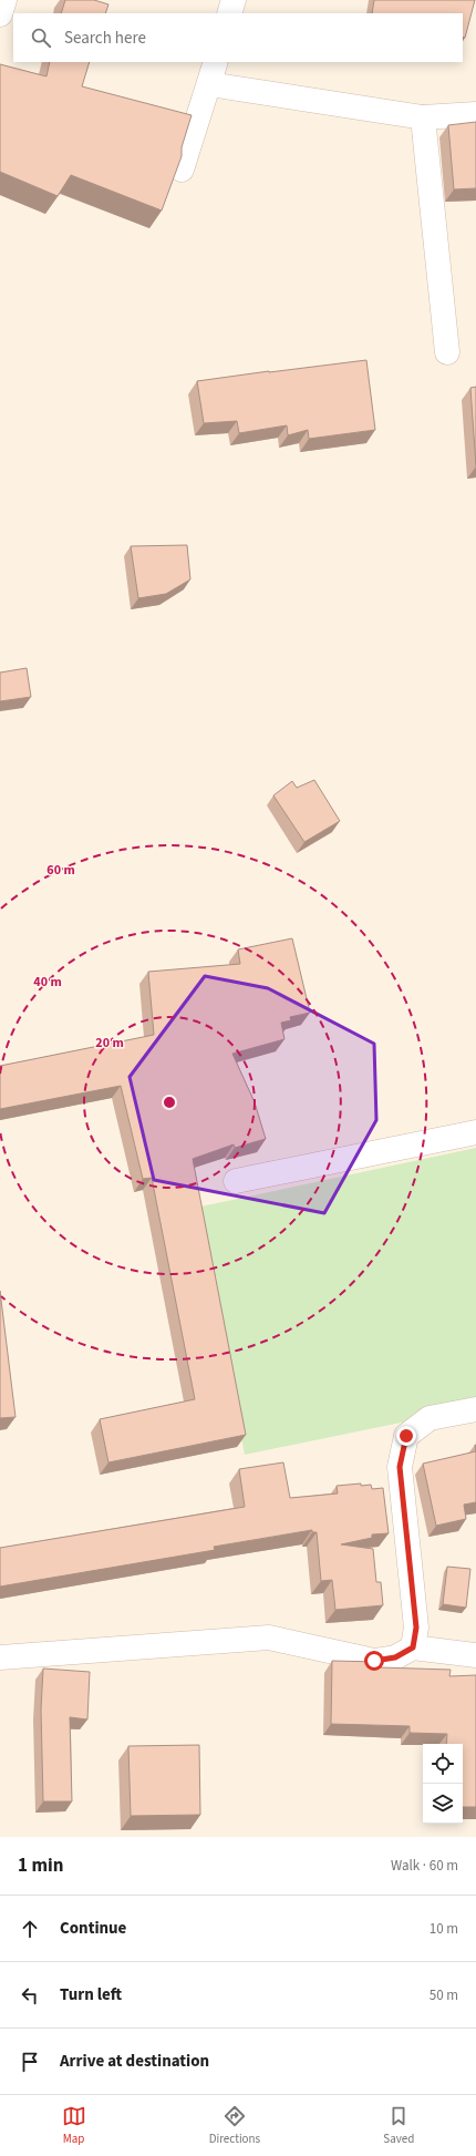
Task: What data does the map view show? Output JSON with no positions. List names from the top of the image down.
{
  "page": {
    "search": "Search here",
    "heading": ["1 min", "Walk · 60 m"],
    "list": [
      ["Continue", "10 m"],
      ["Turn left", "50 m"],
      "Arrive at destination"
    ],
    "nav": ["Map", "Directions", "Saved"]
  },
  "rings": ["60 m", "40 m", "20 m"]
}
